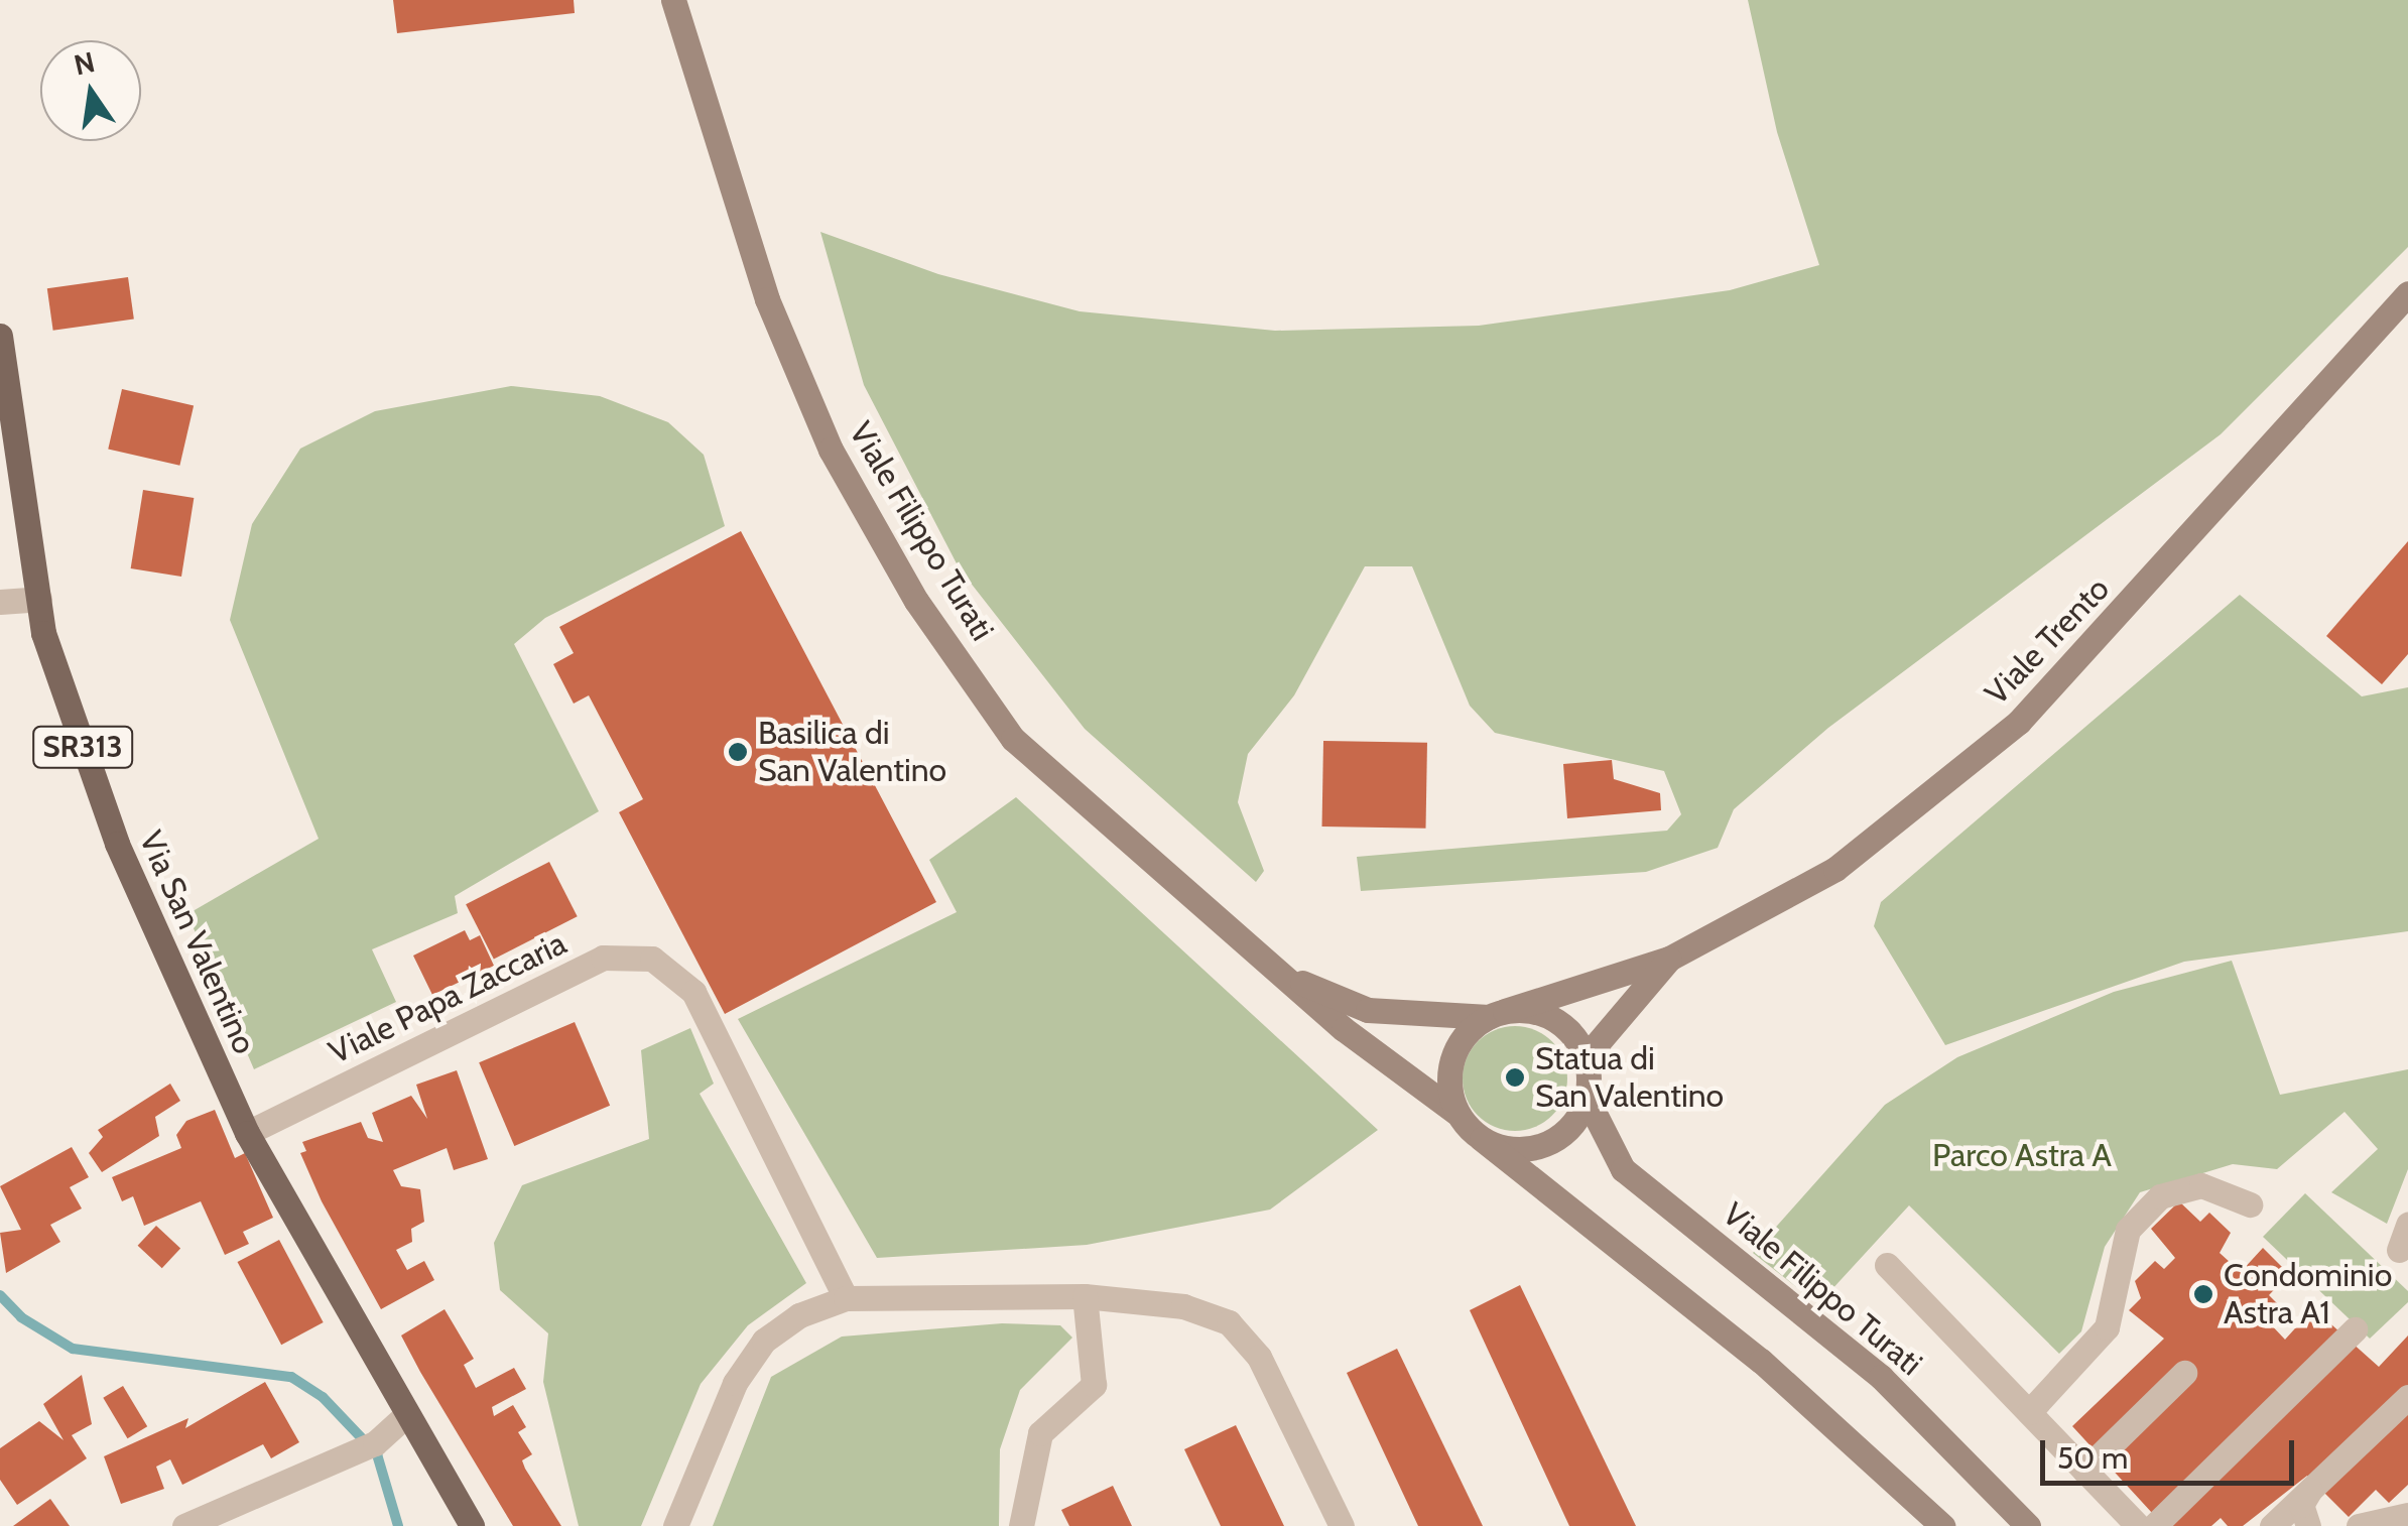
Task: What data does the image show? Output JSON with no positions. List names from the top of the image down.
{
  "streets": {
    "main road": ["SR313", "Via San Valentino"],
    "street": ["Viale Filippo Turati", "Viale Trento", "Viale Papa Zaccaria"]
  },
  "crossings": [
    ["Viale Filippo Turati", "Viale Trento"],
    ["Via San Valentino", "Viale Papa Zaccaria"]
  ],
  "parks": ["Parco Astra A"],
  "places": ["Basilica di San Valentino", "Statua di San Valentino", "Condominio Astra A1"],
  "scale_bar": "50 m",
  "north": "top"
}
